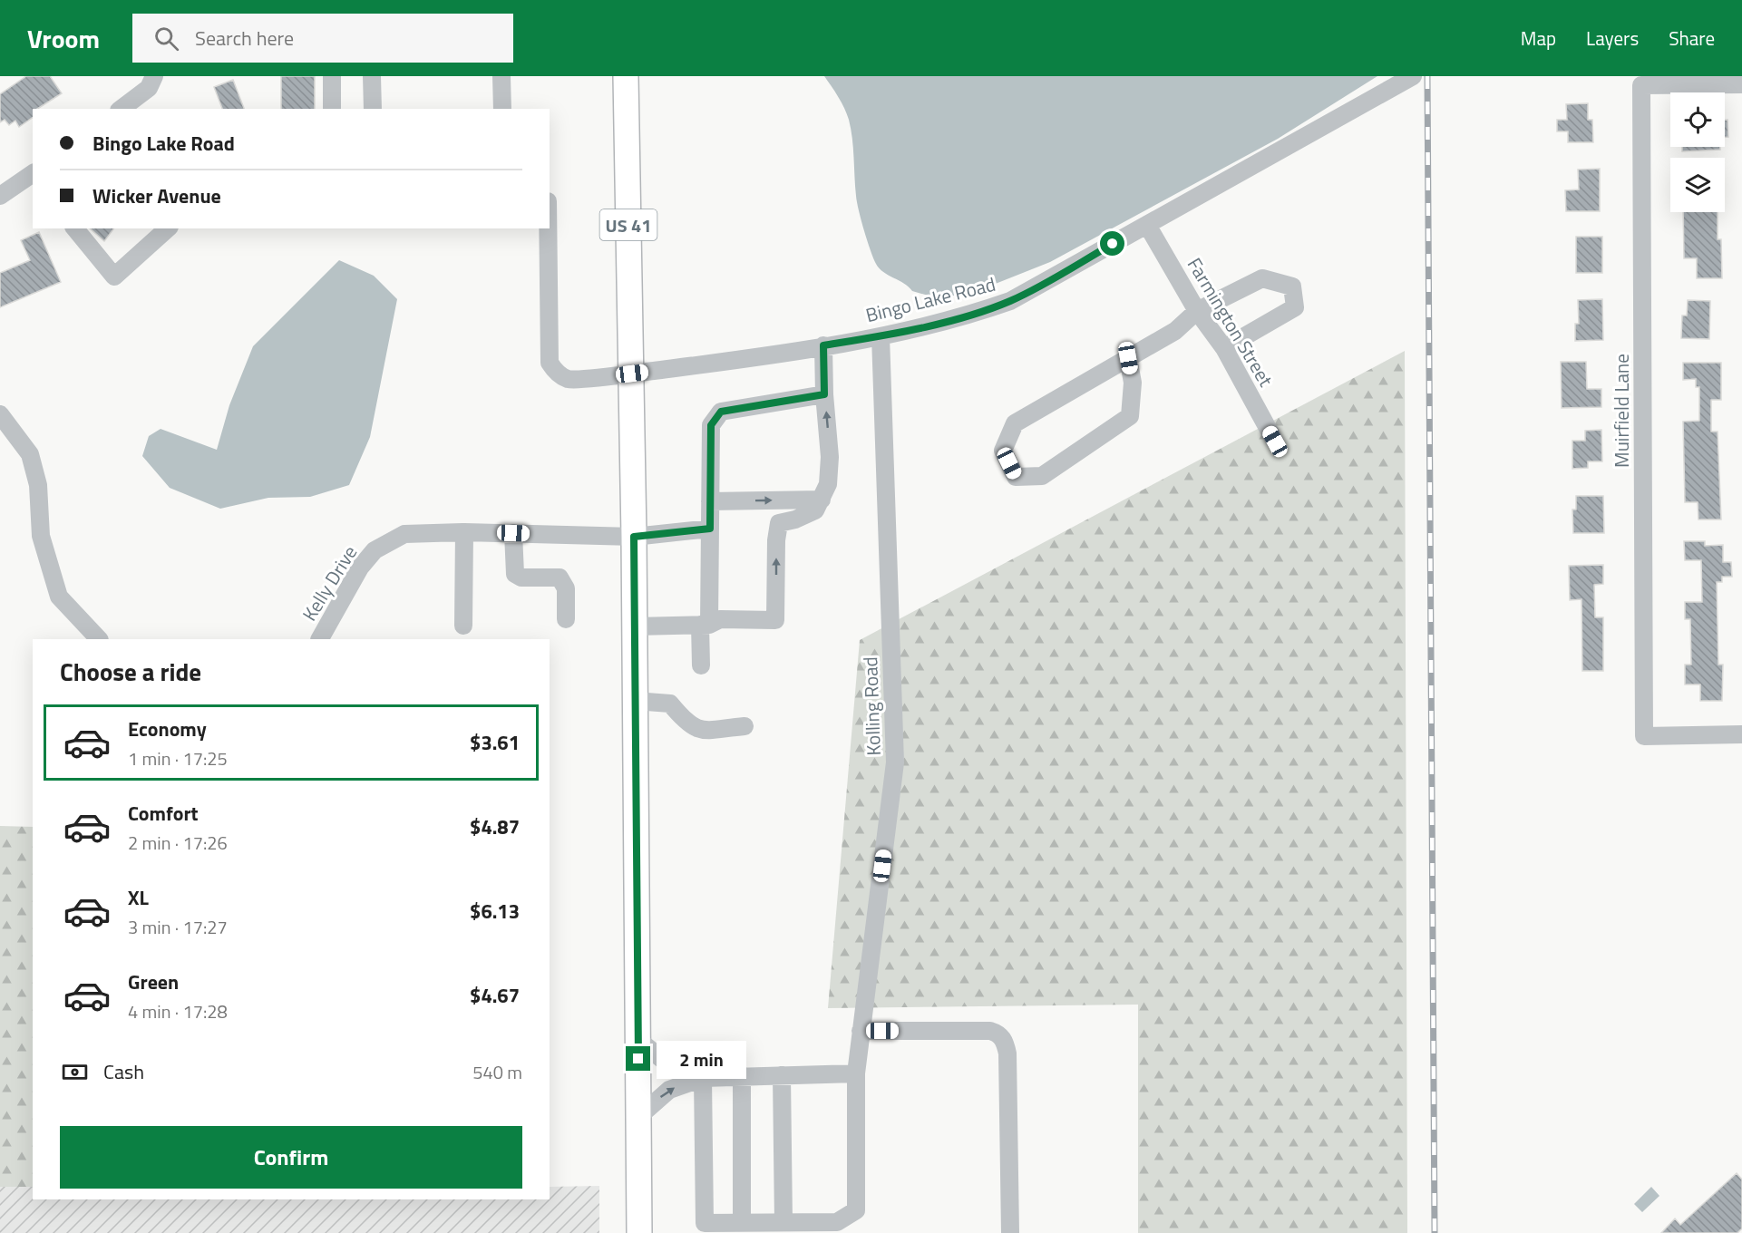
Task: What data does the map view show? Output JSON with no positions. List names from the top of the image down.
{
  "streets": {
    "highway": ["US 41"],
    "street": [
      "Bingo Lake Road",
      "Farmington Street",
      "Muirfield Lane",
      "Kelly Drive",
      "Kolling Road"
    ]
  },
  "crossings": [
    ["US 41", "Bingo Lake Road"],
    ["US 41", "Kelly Drive"],
    ["Bingo Lake Road", "Farmington Street"],
    ["Bingo Lake Road", "Kolling Road"]
  ],
  "page": {
    "header": "Vroom",
    "search": "Search here",
    "nav": ["Map", "Layers", "Share"],
    "banner": ["Bingo Lake Road", "Wicker Avenue"],
    "heading": "Choose a ride",
    "list": [
      {
        "name": "Economy",
        "note": "1 min · 17:25",
        "value": "$3.61"
      },
      {
        "name": "Comfort",
        "note": "2 min · 17:26",
        "value": "$4.87"
      },
      {
        "name": "XL",
        "note": "3 min · 17:27",
        "value": "$6.13"
      },
      {
        "name": "Green",
        "note": "4 min · 17:28",
        "value": "$4.67"
      }
    ],
    "bubble": "2 min",
    "pay": ["Cash", "540 m"],
    "buttons": "Confirm"
  }
}
